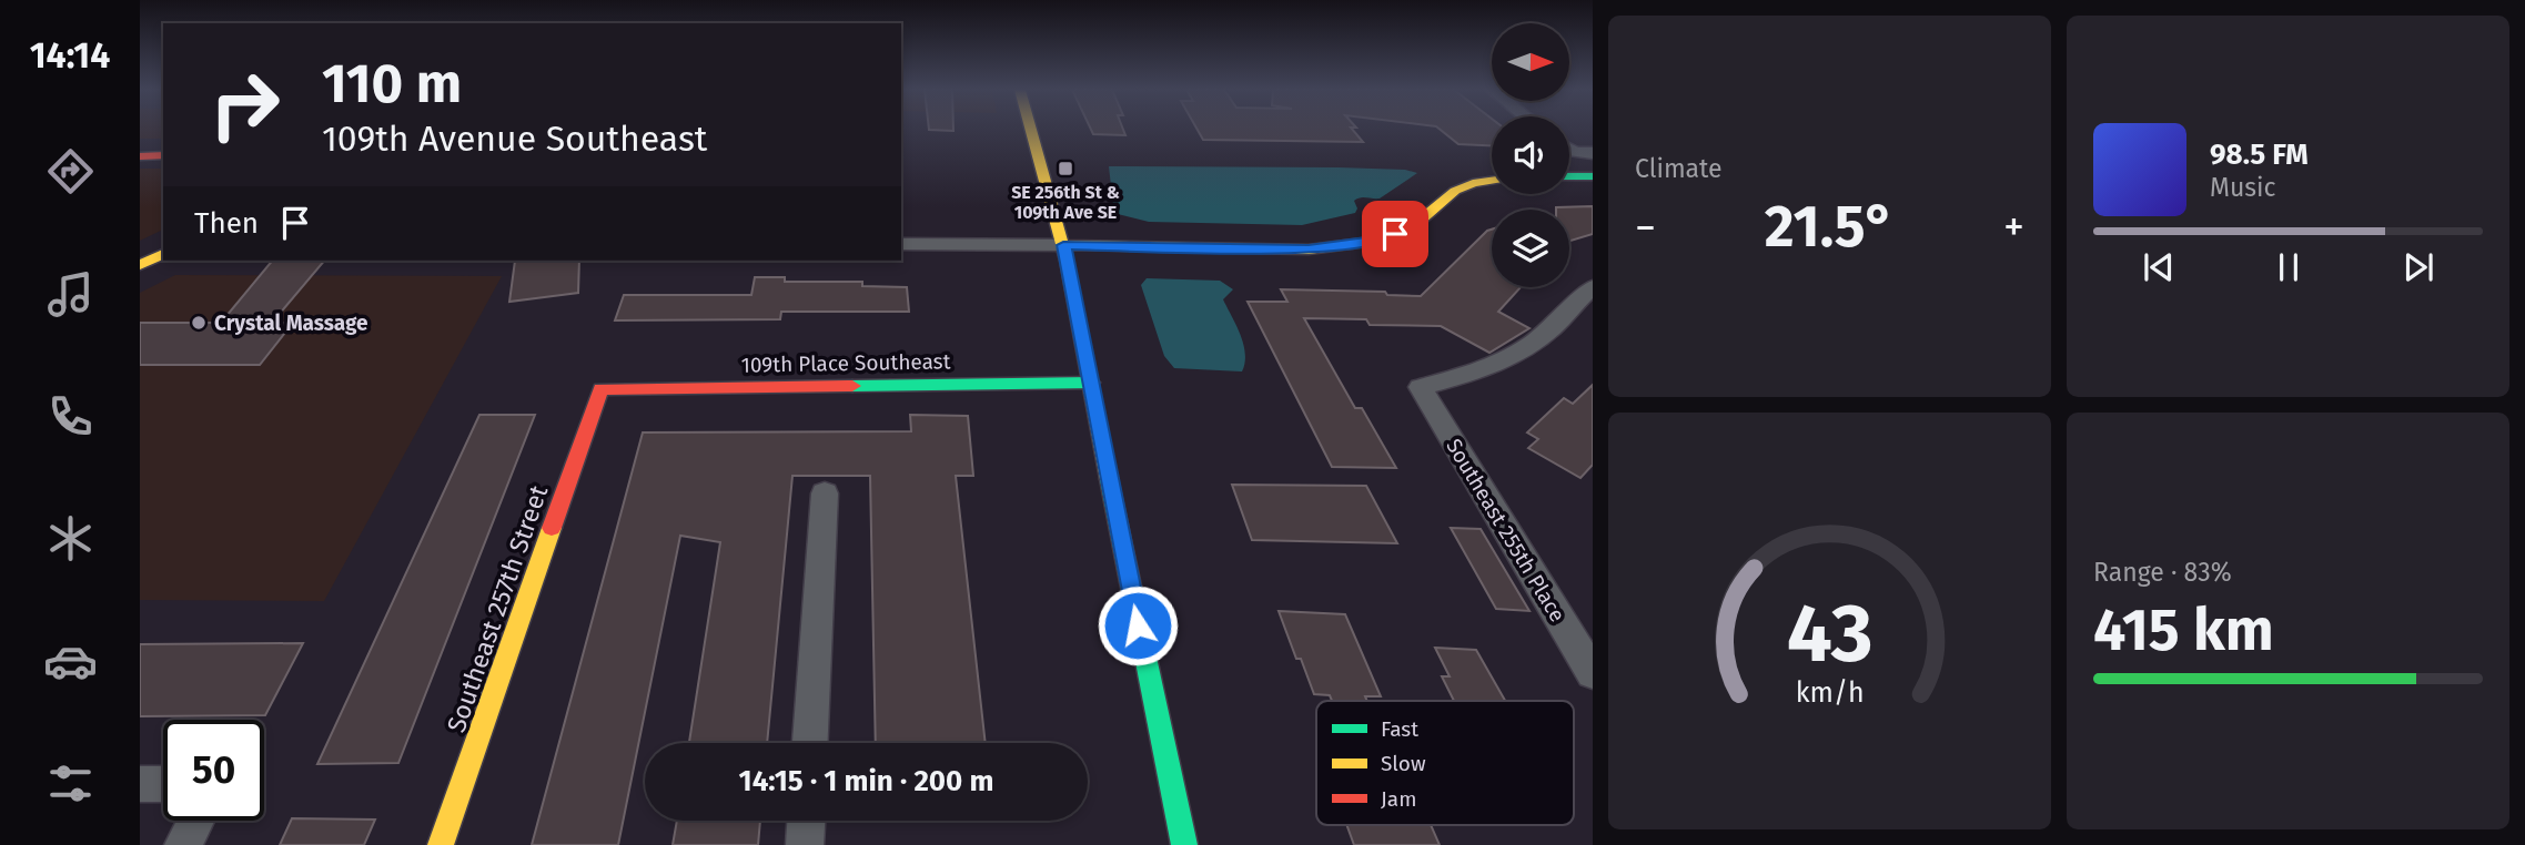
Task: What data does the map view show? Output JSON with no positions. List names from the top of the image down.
{
  "streets": {
    "street": ["109th Place Southeast", "Southeast 255th Place", "Southeast 257th Street"]
  },
  "crossings": [
    ["109th Place Southeast", "Southeast 257th Street"]
  ],
  "places": {
    "transit": ["SE 256th St & 109th Ave SE"],
    "other": ["Crystal Massage"]
  },
  "legend": ["Fast", "Slow", "Jam"],
  "north": "right",
  "page": {
    "tabs": "14:14",
    "tile": [
      "Climate",
      ["Range · 83%", "415 km"]
    ],
    "turn": ["110 m", "109th Avenue Southeast"],
    "song": ["98.5 FM", "Music"],
    "then": "Then",
    "heat": ["−", "21.5°", "+"],
    "limit": "50",
    "trip": "14:15 · 1 min · 200 m",
    "gauge": ["43", "km/h"]
  }
}
